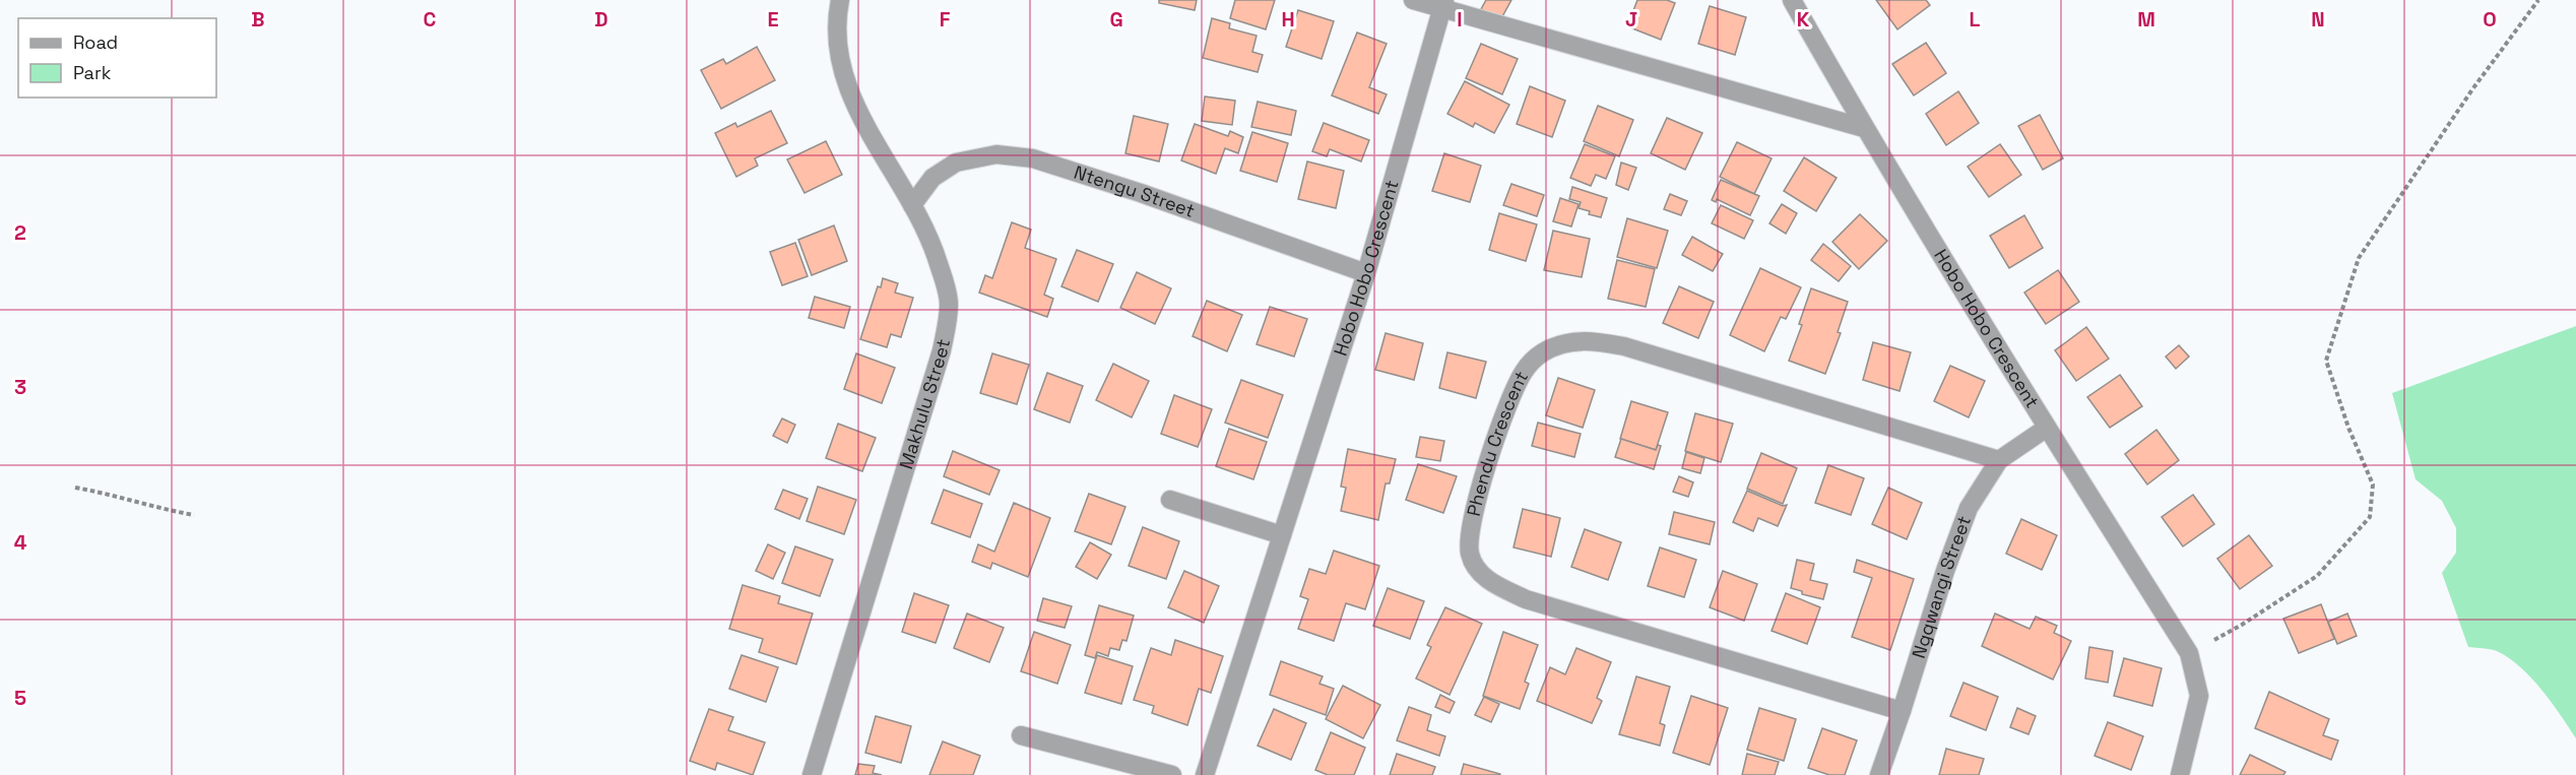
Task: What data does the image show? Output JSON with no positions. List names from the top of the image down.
{
  "streets": {
    "street": [
      "Ntengu Street",
      "Hobo Hobo Crescent",
      "Makhulu Street",
      "Phendu Crescent",
      "Ngqwangi Street"
    ]
  },
  "crossings": [
    ["Ntengu Street", "Hobo Hobo Crescent"],
    ["Ntengu Street", "Makhulu Street"],
    ["Hobo Hobo Crescent", "Ngqwangi Street"],
    ["Phendu Crescent", "Ngqwangi Street"]
  ],
  "legend": ["Road", "Park"],
  "grid": {
    "columns": [
      "B",
      "C",
      "D",
      "E",
      "F",
      "G",
      "H",
      "I",
      "J",
      "K",
      "L",
      "M",
      "N",
      "O"
    ],
    "rows": [
      "2",
      "3",
      "4",
      "5"
    ]
  }
}
